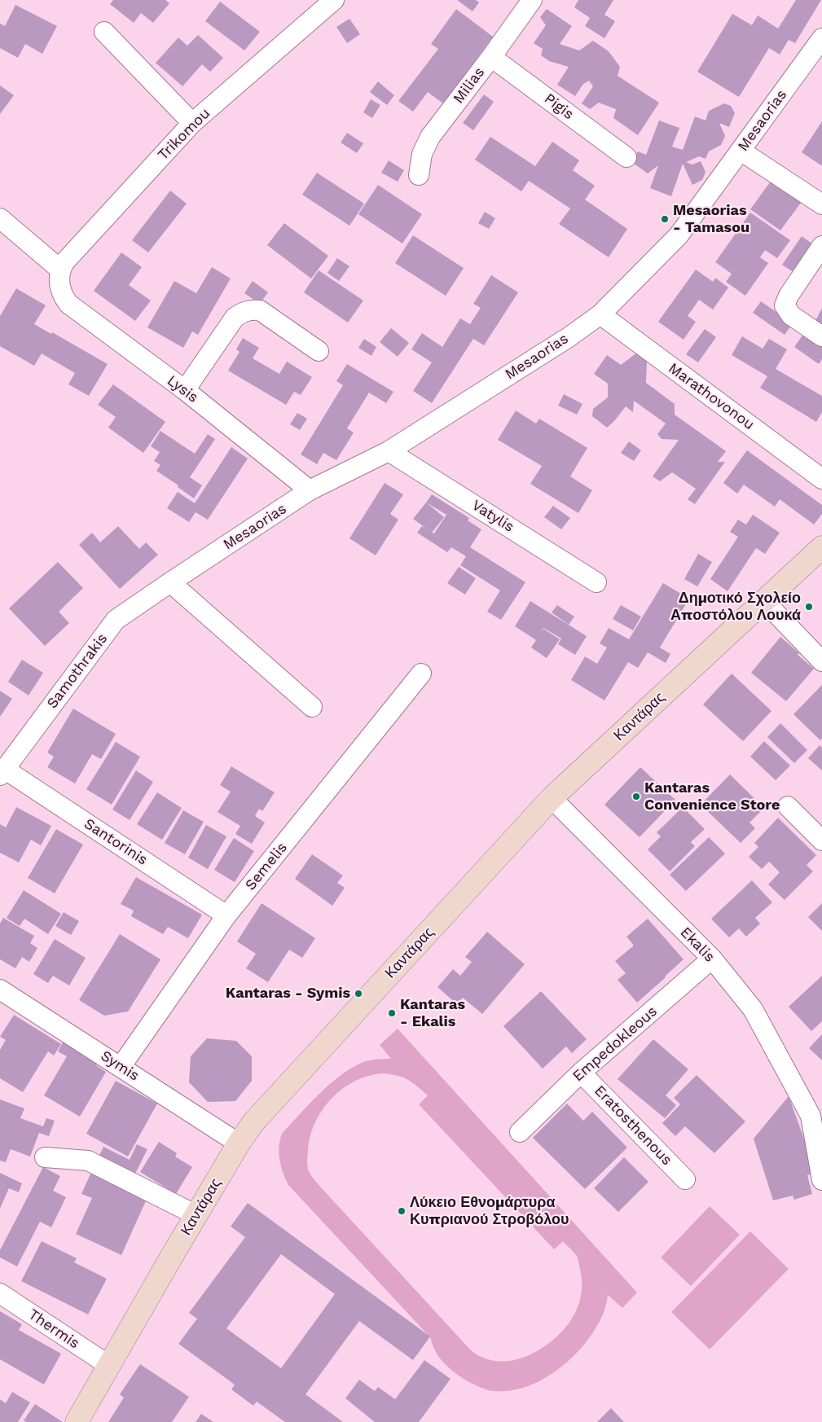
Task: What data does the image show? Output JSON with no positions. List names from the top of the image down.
{
  "streets": {
    "street": [
      "Milias",
      "Pigis",
      "Mesaorias",
      "Trikomou",
      "Lysis",
      "Marathovonou",
      "Vatylis",
      "Samothrakis",
      "Καντάρας",
      "Santorinis",
      "Semelis",
      "Ekalis",
      "Empedokleous",
      "Symis",
      "Eratosthenous",
      "Thermis"
    ]
  },
  "crossings": [
    ["Milias", "Pigis"],
    ["Mesaorias", "Lysis"],
    ["Mesaorias", "Marathovonou"],
    ["Mesaorias", "Vatylis"],
    ["Mesaorias", "Samothrakis"],
    ["Trikomou", "Lysis"],
    ["Samothrakis", "Santorinis"],
    ["Καντάρας", "Ekalis"],
    ["Καντάρας", "Symis"],
    ["Καντάρας", "Thermis"],
    ["Santorinis", "Semelis"],
    ["Semelis", "Symis"],
    ["Ekalis", "Empedokleous"],
    ["Empedokleous", "Eratosthenous"]
  ],
  "places": [
    "Mesaorias - Tamasou",
    "Δημοτικό Σχολείο Αποστόλου Λουκά",
    "Kantaras Convenience Store",
    "Kantaras - Symis",
    "Kantaras - Ekalis",
    "Λύκειο Εθνομάρτυρα Κυπριανού Στροβόλου"
  ]
}
